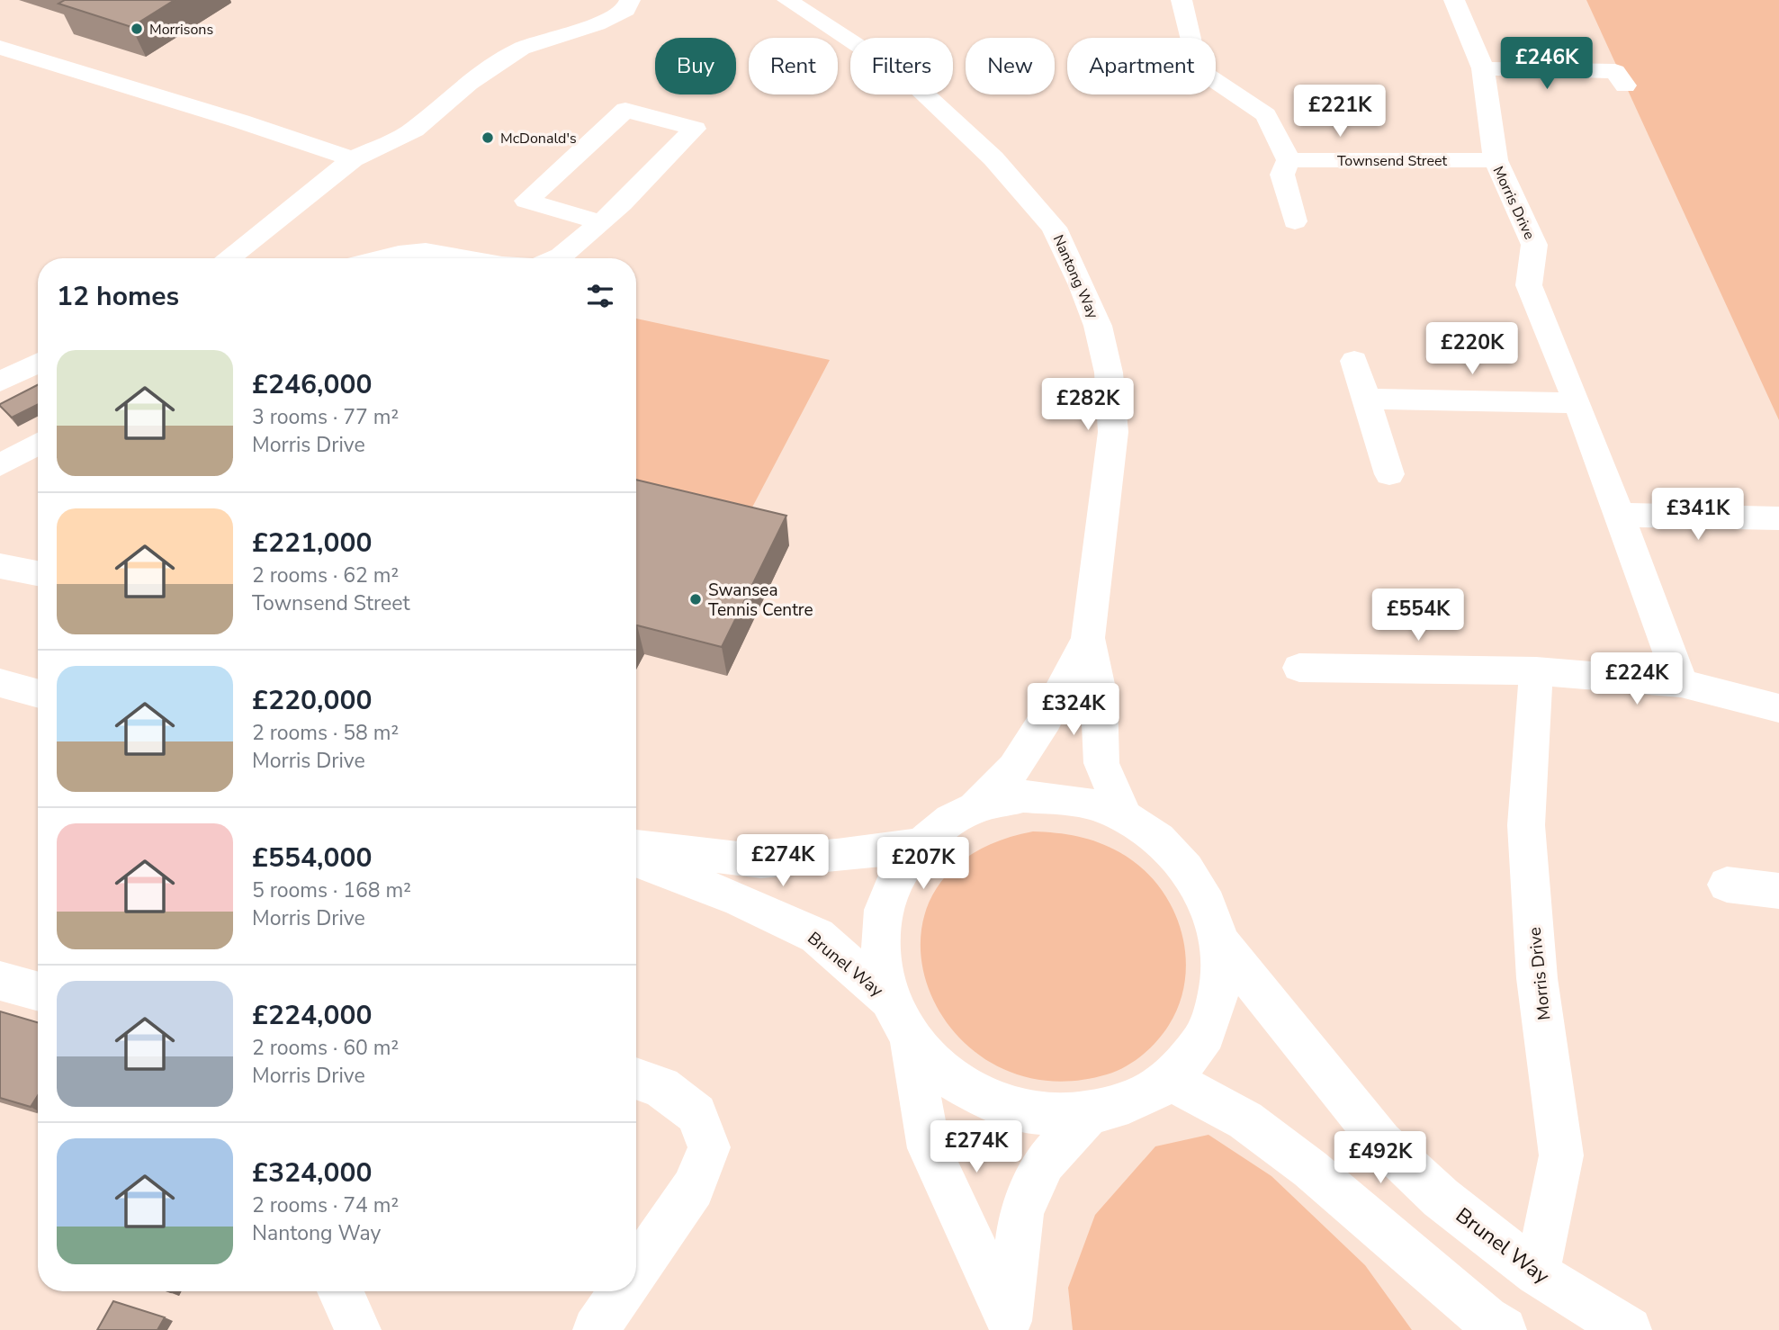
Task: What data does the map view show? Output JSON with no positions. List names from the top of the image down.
{
  "streets": {
    "street": [
      "Townsend Street",
      "Morris Drive",
      "Nantong Way",
      "Brunel Way"
    ]
  },
  "crossings": [
    ["Townsend Street", "Morris Drive"],
    ["Morris Drive", "Brunel Way"]
  ],
  "places": ["Morrisons", "McDonald's", "Swansea Tennis Centre"],
  "page": {
    "price": [
      "£246K",
      "£221K",
      "£220K",
      "£282K",
      "£341K",
      "£554K",
      "£224K",
      "£324K",
      "£274K",
      "£207K",
      "£274K",
      "£492K"
    ],
    "chip": [
      "Buy",
      "Rent",
      "Filters",
      "New",
      "Apartment"
    ],
    "heading": "12 homes",
    "list": [
      {
        "name": "£246,000",
        "note": "3 rooms · 77 m² · Morris Drive"
      },
      {
        "name": "£221,000",
        "note": "2 rooms · 62 m² · Townsend Street"
      },
      {
        "name": "£220,000",
        "note": "2 rooms · 58 m² · Morris Drive"
      },
      {
        "name": "£554,000",
        "note": "5 rooms · 168 m² · Morris Drive"
      },
      {
        "name": "£224,000",
        "note": "2 rooms · 60 m² · Morris Drive"
      },
      {
        "name": "£324,000",
        "note": "2 rooms · 74 m² · Nantong Way"
      }
    ]
  }
}
